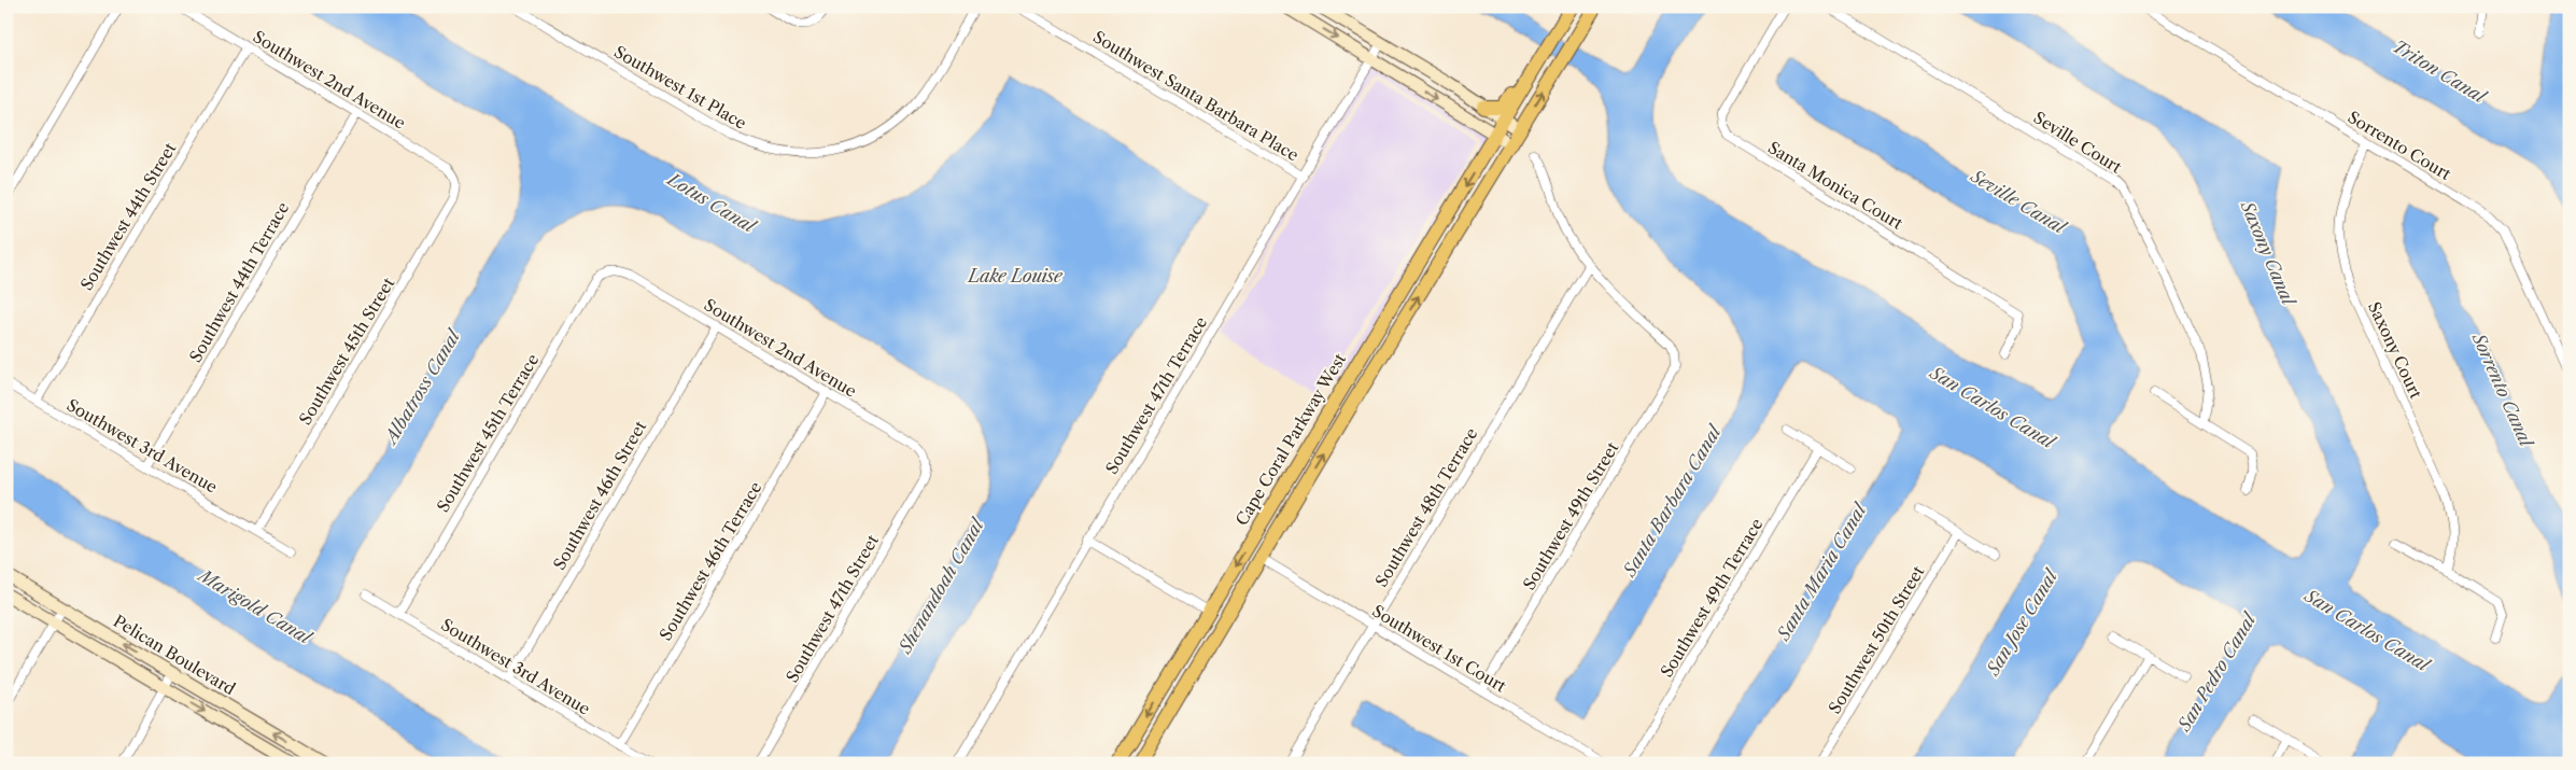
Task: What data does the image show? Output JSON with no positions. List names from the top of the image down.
{
  "streets": {
    "main road": ["Cape Coral Parkway West"],
    "street": [
      "Southwest 2nd Avenue",
      "Southwest 1st Place",
      "Southwest Santa Barbara Place",
      "Seville Court",
      "Sorrento Court",
      "Santa Monica Court",
      "Southwest 44th Street",
      "Southwest 44th Terrace",
      "Saxony Court",
      "Southwest 45th Street",
      "Southwest 47th Terrace",
      "Southwest 45th Terrace",
      "Southwest 3rd Avenue",
      "Southwest 46th Street",
      "Southwest 48th Terrace",
      "Southwest 49th Street",
      "Southwest 46th Terrace",
      "Southwest 49th Terrace",
      "Southwest 47th Street",
      "Southwest 50th Street",
      "Southwest 1st Court",
      "Pelican Boulevard"
    ]
  },
  "crossings": [
    ["Southwest 2nd Avenue", "Southwest 44th Street"],
    ["Southwest 2nd Avenue", "Southwest 44th Terrace"],
    ["Southwest 2nd Avenue", "Southwest 45th Street"],
    ["Southwest 2nd Avenue", "Southwest 45th Terrace"],
    ["Southwest 2nd Avenue", "Southwest 46th Street"],
    ["Southwest 2nd Avenue", "Southwest 46th Terrace"],
    ["Southwest 2nd Avenue", "Southwest 47th Street"],
    ["Southwest Santa Barbara Place", "Southwest 47th Terrace"],
    ["Sorrento Court", "Saxony Court"],
    ["Southwest 44th Street", "Southwest 3rd Avenue"],
    ["Southwest 44th Terrace", "Southwest 3rd Avenue"],
    ["Southwest 45th Street", "Southwest 3rd Avenue"],
    ["Southwest 45th Terrace", "Southwest 3rd Avenue"],
    ["Southwest 3rd Avenue", "Southwest 46th Street"],
    ["Southwest 3rd Avenue", "Southwest 46th Terrace"],
    ["Southwest 48th Terrace", "Southwest 49th Street"],
    ["Southwest 48th Terrace", "Southwest 1st Court"],
    ["Southwest 49th Street", "Southwest 1st Court"]
  ],
  "water": [
    "Triton Canal",
    "Seville Canal",
    "Lotus Canal",
    "Saxony Canal",
    "Lake Louise",
    "Albatross Canal",
    "Sorrento Canal",
    "San Carlos Canal",
    "Santa Barbara Canal",
    "Santa Maria Canal",
    "Shenandoah Canal",
    "Marigold Canal",
    "San Jose Canal",
    "San Pedro Canal"
  ]
}
